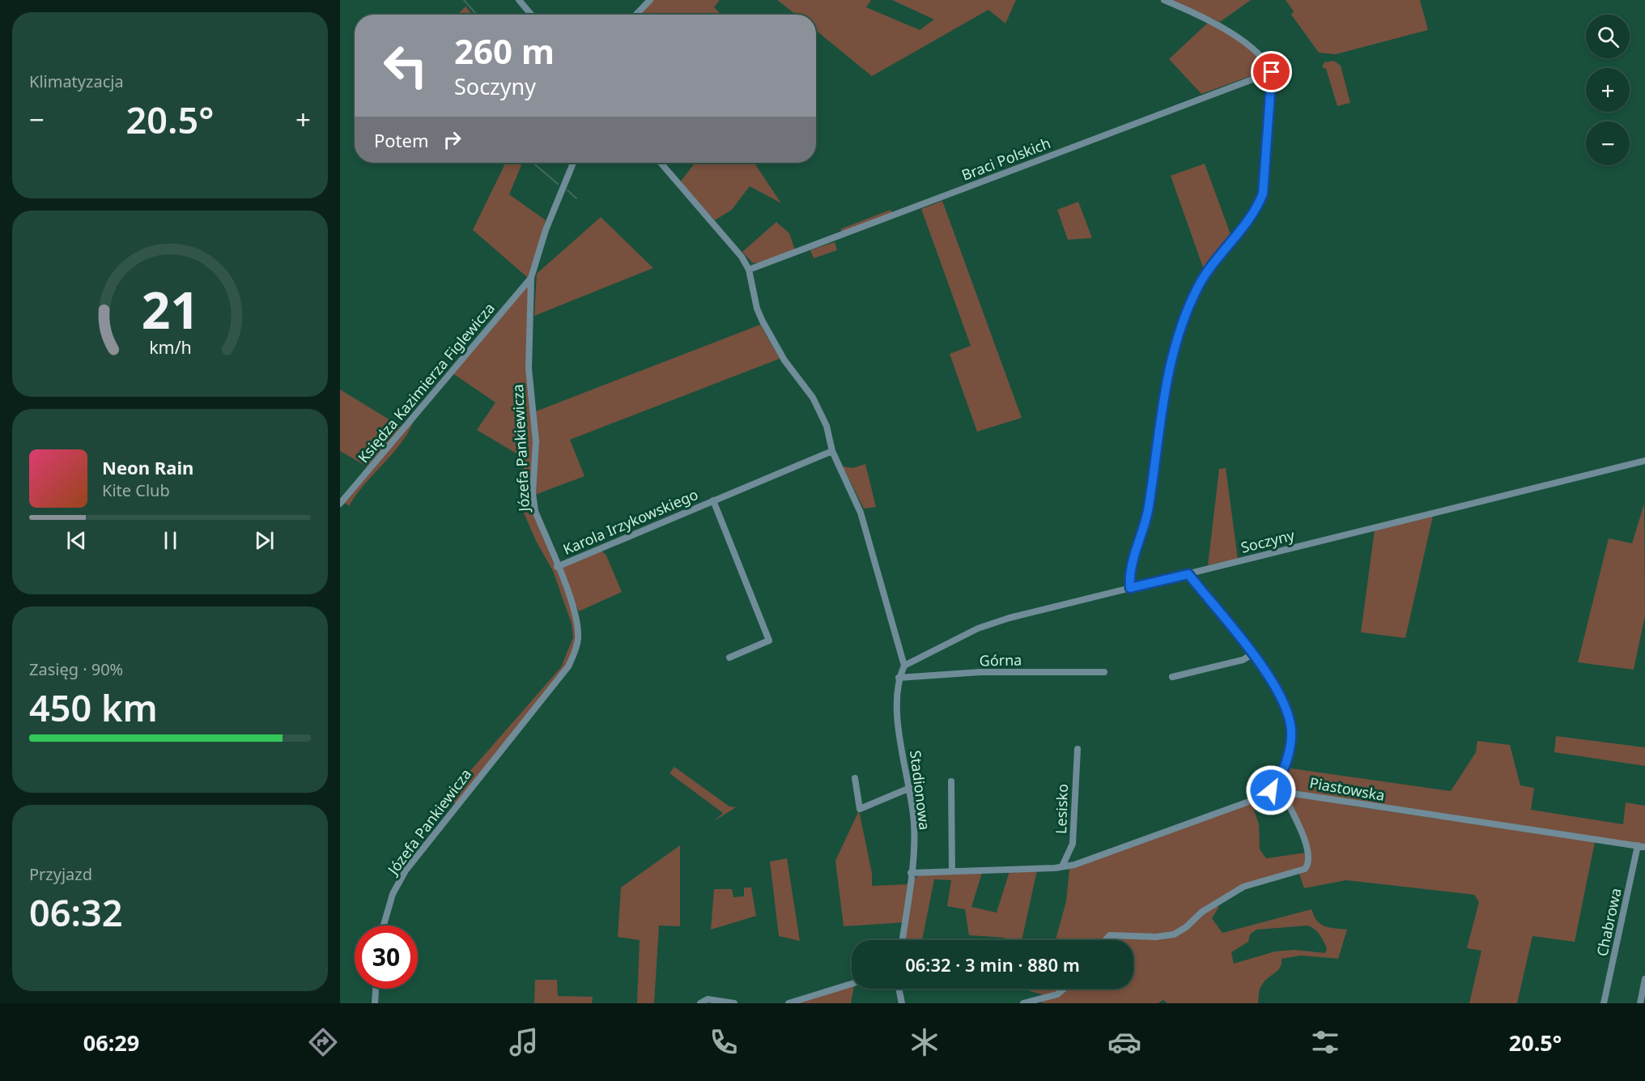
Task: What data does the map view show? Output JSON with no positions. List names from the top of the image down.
{
  "streets": {
    "street": [
      "Braci Polskich",
      "Księdza Kazimierza Figlewicza",
      "Józefa Pankiewicza",
      "Karola Irzykowskiego",
      "Soczyny",
      "Górna",
      "Piastowska",
      "Stadionowa",
      "Lesisko",
      "Chabrowa"
    ]
  },
  "crossings": [
    ["Księdza Kazimierza Figlewicza", "Józefa Pankiewicza"],
    ["Józefa Pankiewicza", "Karola Irzykowskiego"],
    ["Soczyny", "Stadionowa"],
    ["Górna", "Stadionowa"],
    ["Piastowska", "Stadionowa"],
    ["Piastowska", "Lesisko"],
    ["Piastowska", "Chabrowa"]
  ],
  "page": {
    "tile": [
      "Klimatyzacja",
      ["Zasięg · 90%", "450 km"],
      ["Przyjazd", "06:32"]
    ],
    "map_buttons": ["+", "−"],
    "turn": ["260 m", "Soczyny"],
    "heat": ["−", "20.5°", "+"],
    "then": "Potem",
    "song": ["Neon Rain", "Kite Club"],
    "limit": "30",
    "trip": "06:32 · 3 min · 880 m",
    "tabs": ["06:29", "20.5°"],
    "gauge": ["21", "km/h"]
  }
}
